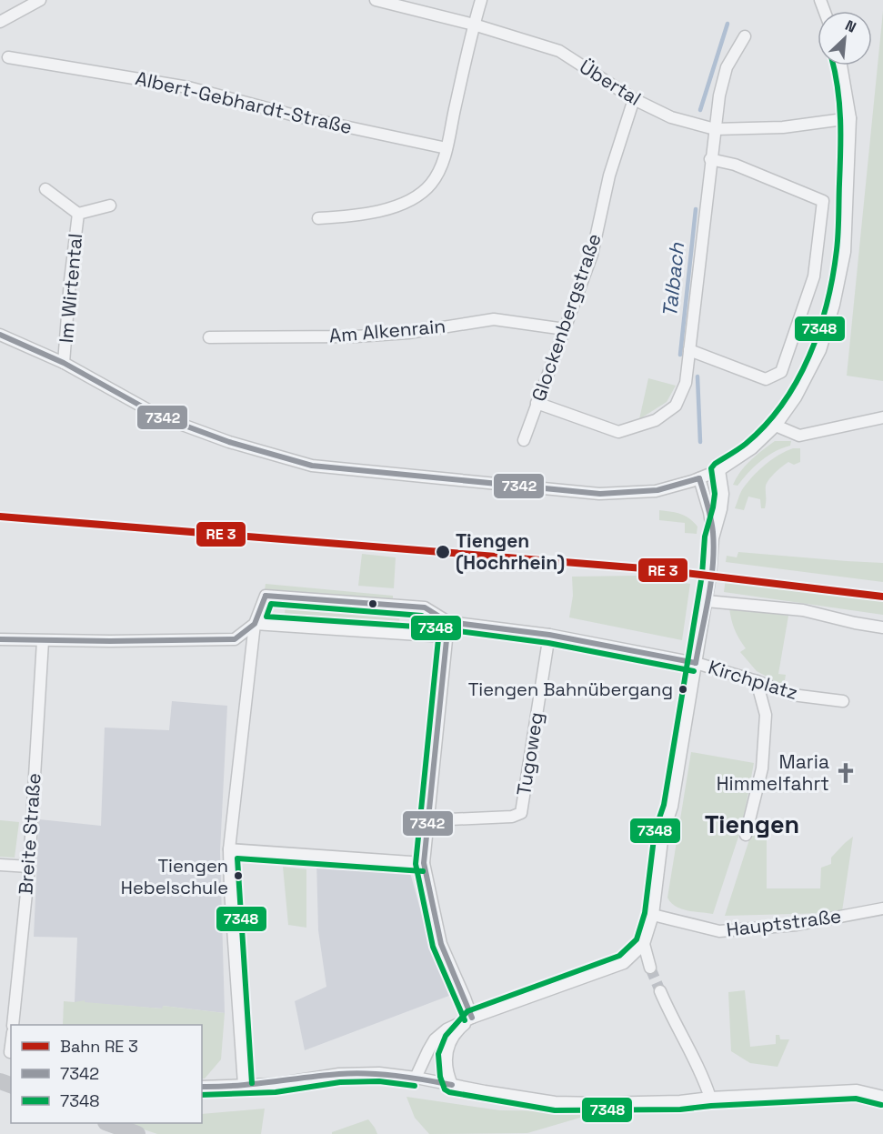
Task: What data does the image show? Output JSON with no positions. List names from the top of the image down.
{
  "streets": {
    "street": [
      "Übertal",
      "Albert-Gebhardt-Straße",
      "Im Wirtental",
      "Glockenbergstraße",
      "Am Alkenrain",
      "Kirchplatz",
      "Tugoweg",
      "Breite Straße",
      "Hauptstraße"
    ]
  },
  "crossings": [
    ["Übertal", "Glockenbergstraße"],
    ["Glockenbergstraße", "Am Alkenrain"],
    ["Kirchplatz", "Tugoweg"]
  ],
  "districts": ["Tiengen"],
  "water": ["Talbach"],
  "places": {
    "other": ["Tiengen (Hochrhein)", "Tiengen Bahnübergang", "Tiengen Hebelschule"],
    "church": ["Maria Himmelfahrt"]
  },
  "lines": ["transit line 7348", "transit line 7342"],
  "legend": ["Bahn RE 3", "7342", "7348"],
  "north": "top right"
}
